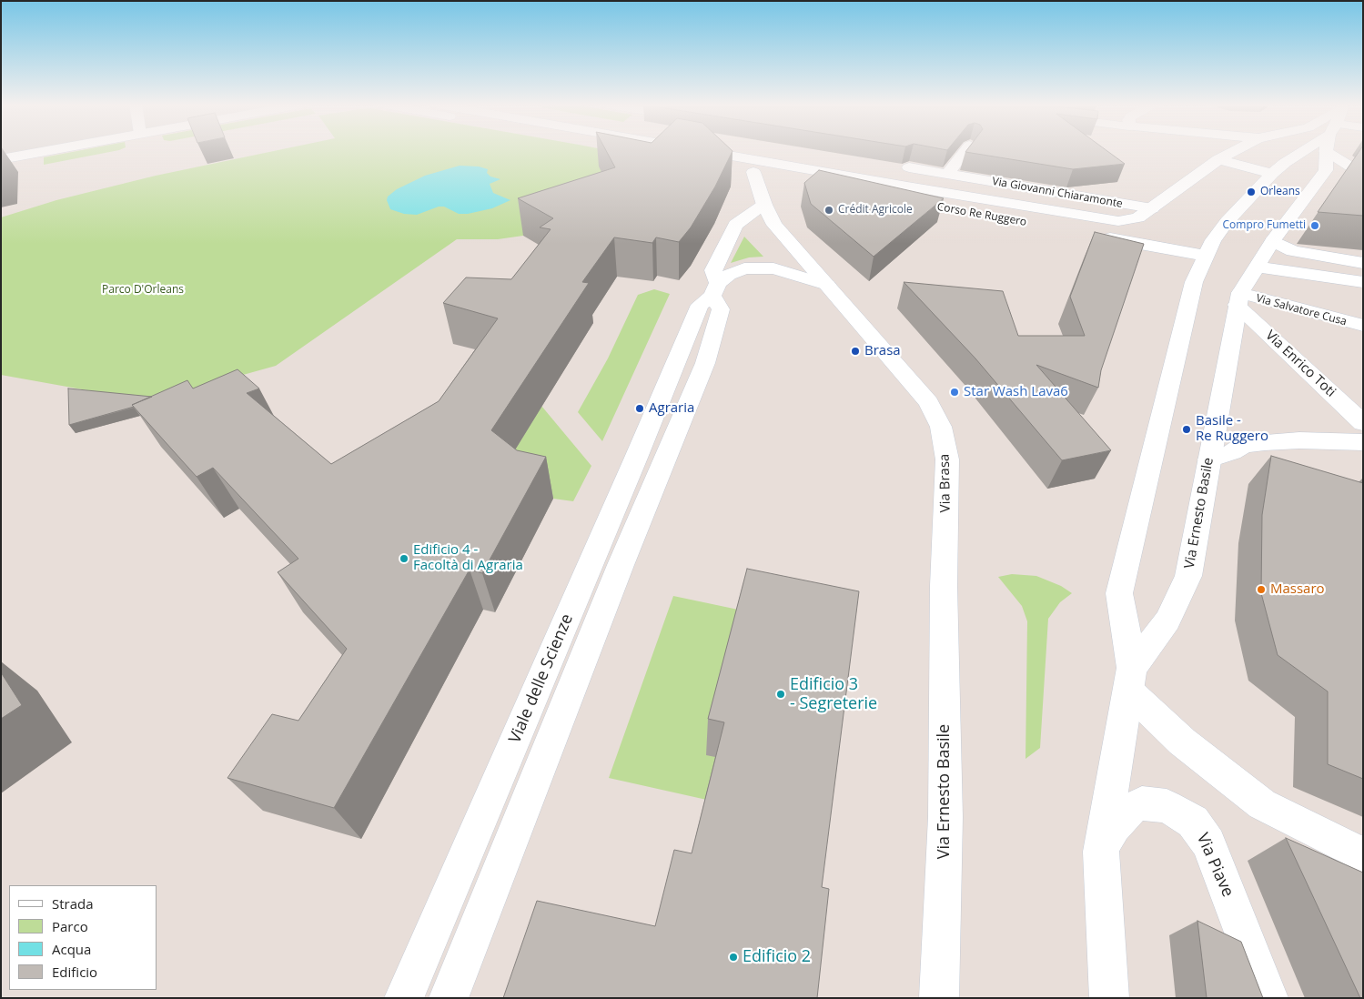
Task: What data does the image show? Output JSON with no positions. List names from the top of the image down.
{
  "streets": {
    "street": [
      "Via Giovanni Chiaramonte",
      "Corso Re Ruggero",
      "Via Salvatore Cusa",
      "Via Enrico Toti",
      "Via Brasa",
      "Via Ernesto Basile",
      "Viale delle Scienze",
      "Via Piave"
    ]
  },
  "crossings": [
    ["Via Giovanni Chiaramonte", "Corso Re Ruggero"],
    ["Corso Re Ruggero", "Via Brasa"],
    ["Via Salvatore Cusa", "Via Enrico Toti"],
    ["Via Salvatore Cusa", "Via Ernesto Basile"],
    ["Via Enrico Toti", "Via Ernesto Basile"],
    ["Via Brasa", "Via Ernesto Basile"],
    ["Via Brasa", "Viale delle Scienze"],
    ["Via Ernesto Basile", "Via Piave"]
  ],
  "parks": ["Parco D'Orleans"],
  "places": [
    "Orleans",
    "Crédit Agricole",
    "Compro Fumetti",
    "Brasa",
    "Star Wash Lava6",
    "Agraria",
    "Basile - Re Ruggero",
    "Edificio 4 - Facoltà di Agraria",
    "Massaro",
    "Edificio 3 - Segreterie",
    "Edificio 2"
  ],
  "legend": [
    "Strada",
    "Parco",
    "Acqua",
    "Edificio"
  ]
}
